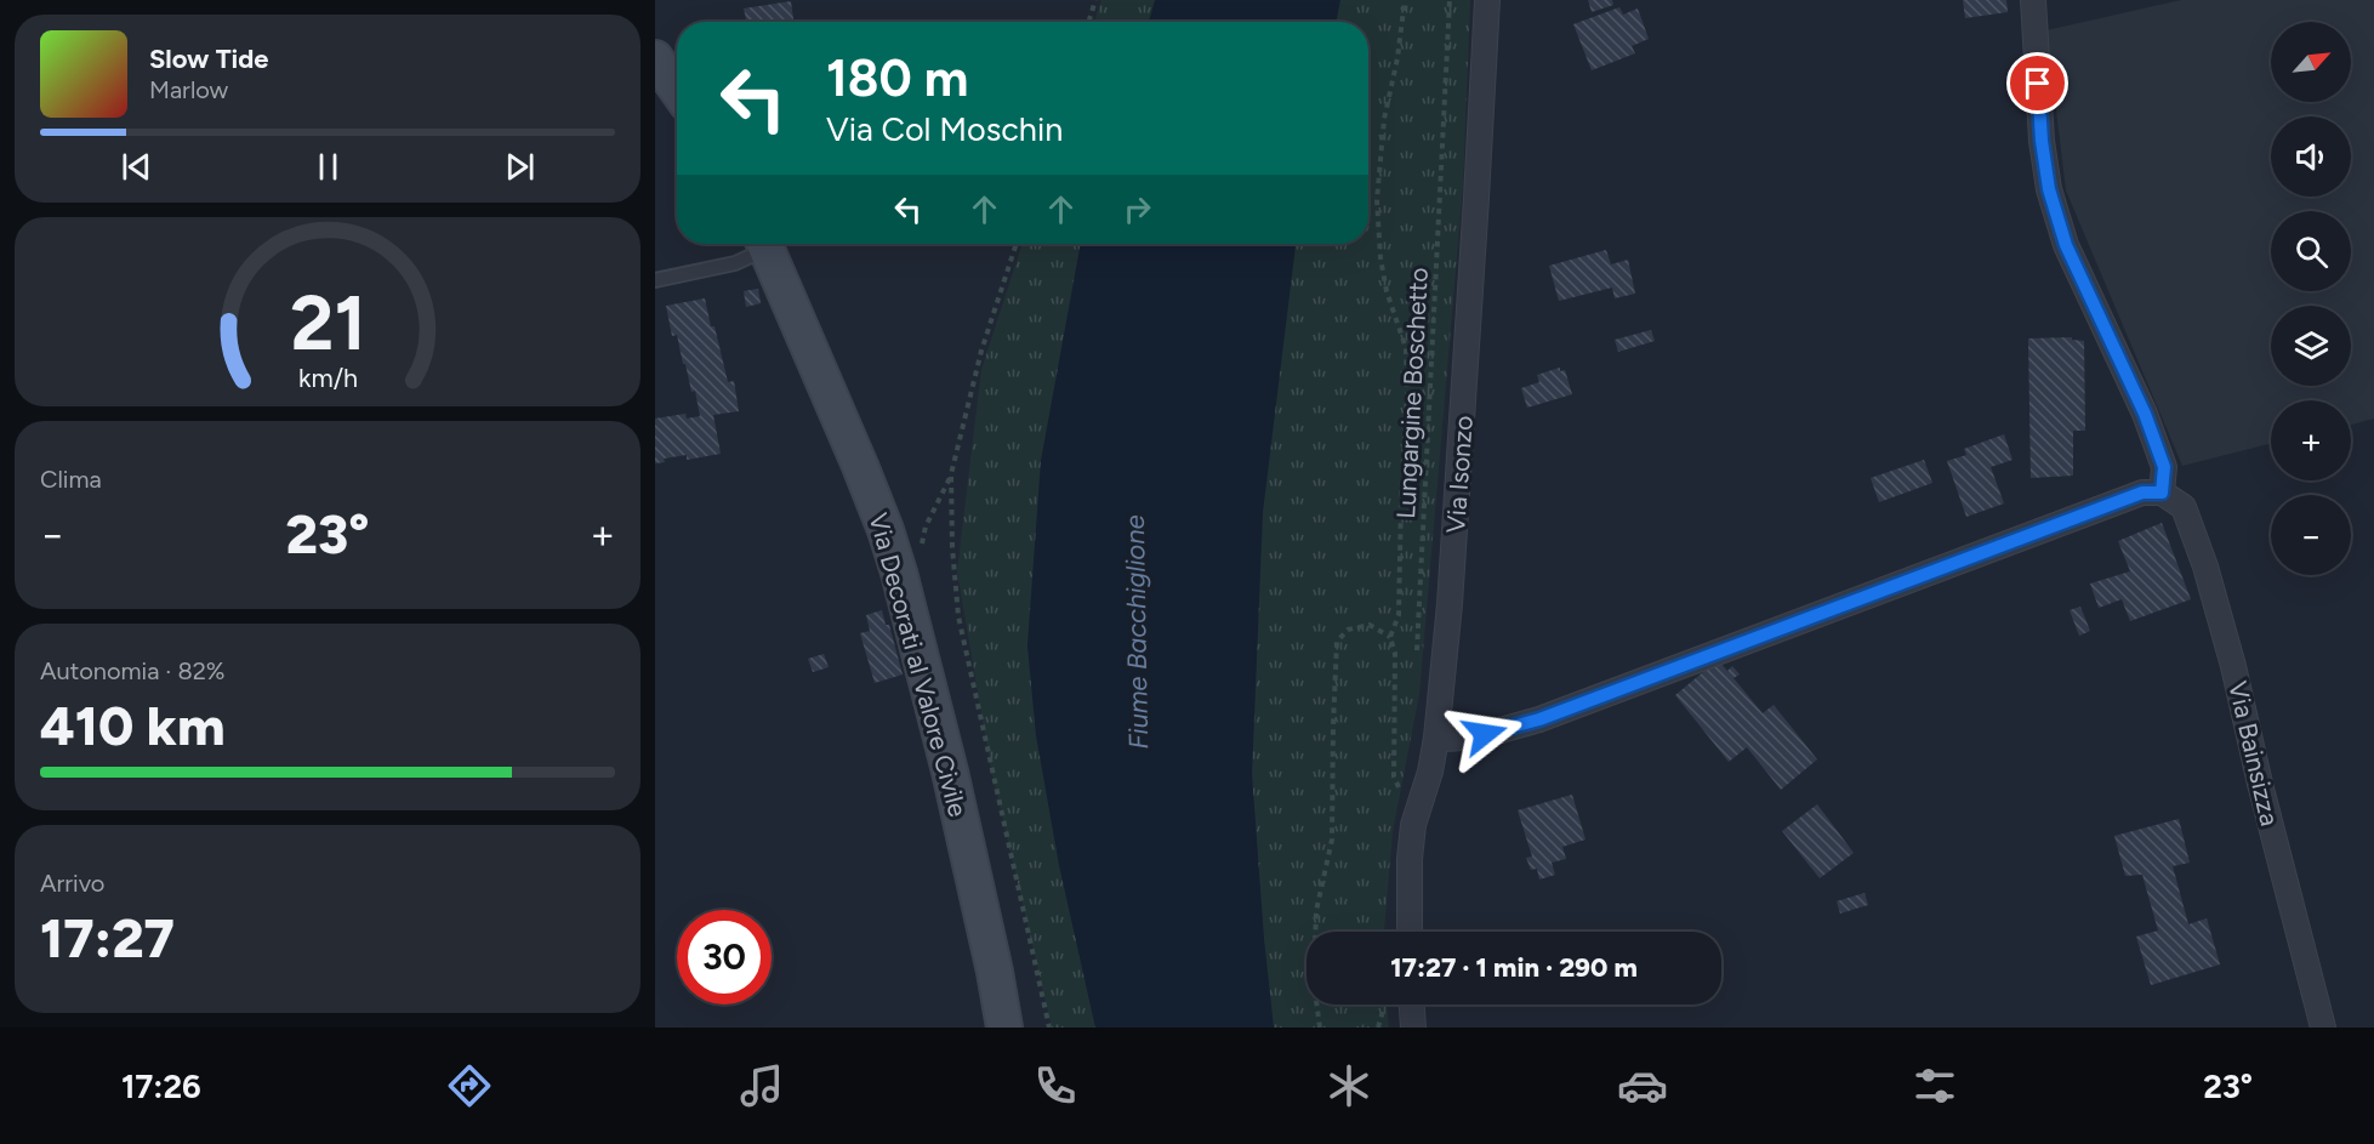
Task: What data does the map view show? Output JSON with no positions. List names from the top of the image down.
{
  "streets": {
    "street": ["Via Isonzo", "Via Decorati al Valore Civile", "Via Bainsizza"],
    "path": ["Lungargine Boschetto"]
  },
  "water": ["Fiume Bacchiglione"],
  "north": "top right",
  "page": {
    "map_buttons": ["+", "−"],
    "turn": ["180 m", "Via Col Moschin"],
    "song": ["Slow Tide", "Marlow"],
    "tile": [
      "Clima",
      ["Autonomia · 82%", "410 km"],
      ["Arrivo", "17:27"]
    ],
    "heat": ["−", "23°", "+"],
    "limit": "30",
    "trip": "17:27 · 1 min · 290 m",
    "tabs": ["17:26", "23°"],
    "gauge": ["21", "km/h"]
  }
}
